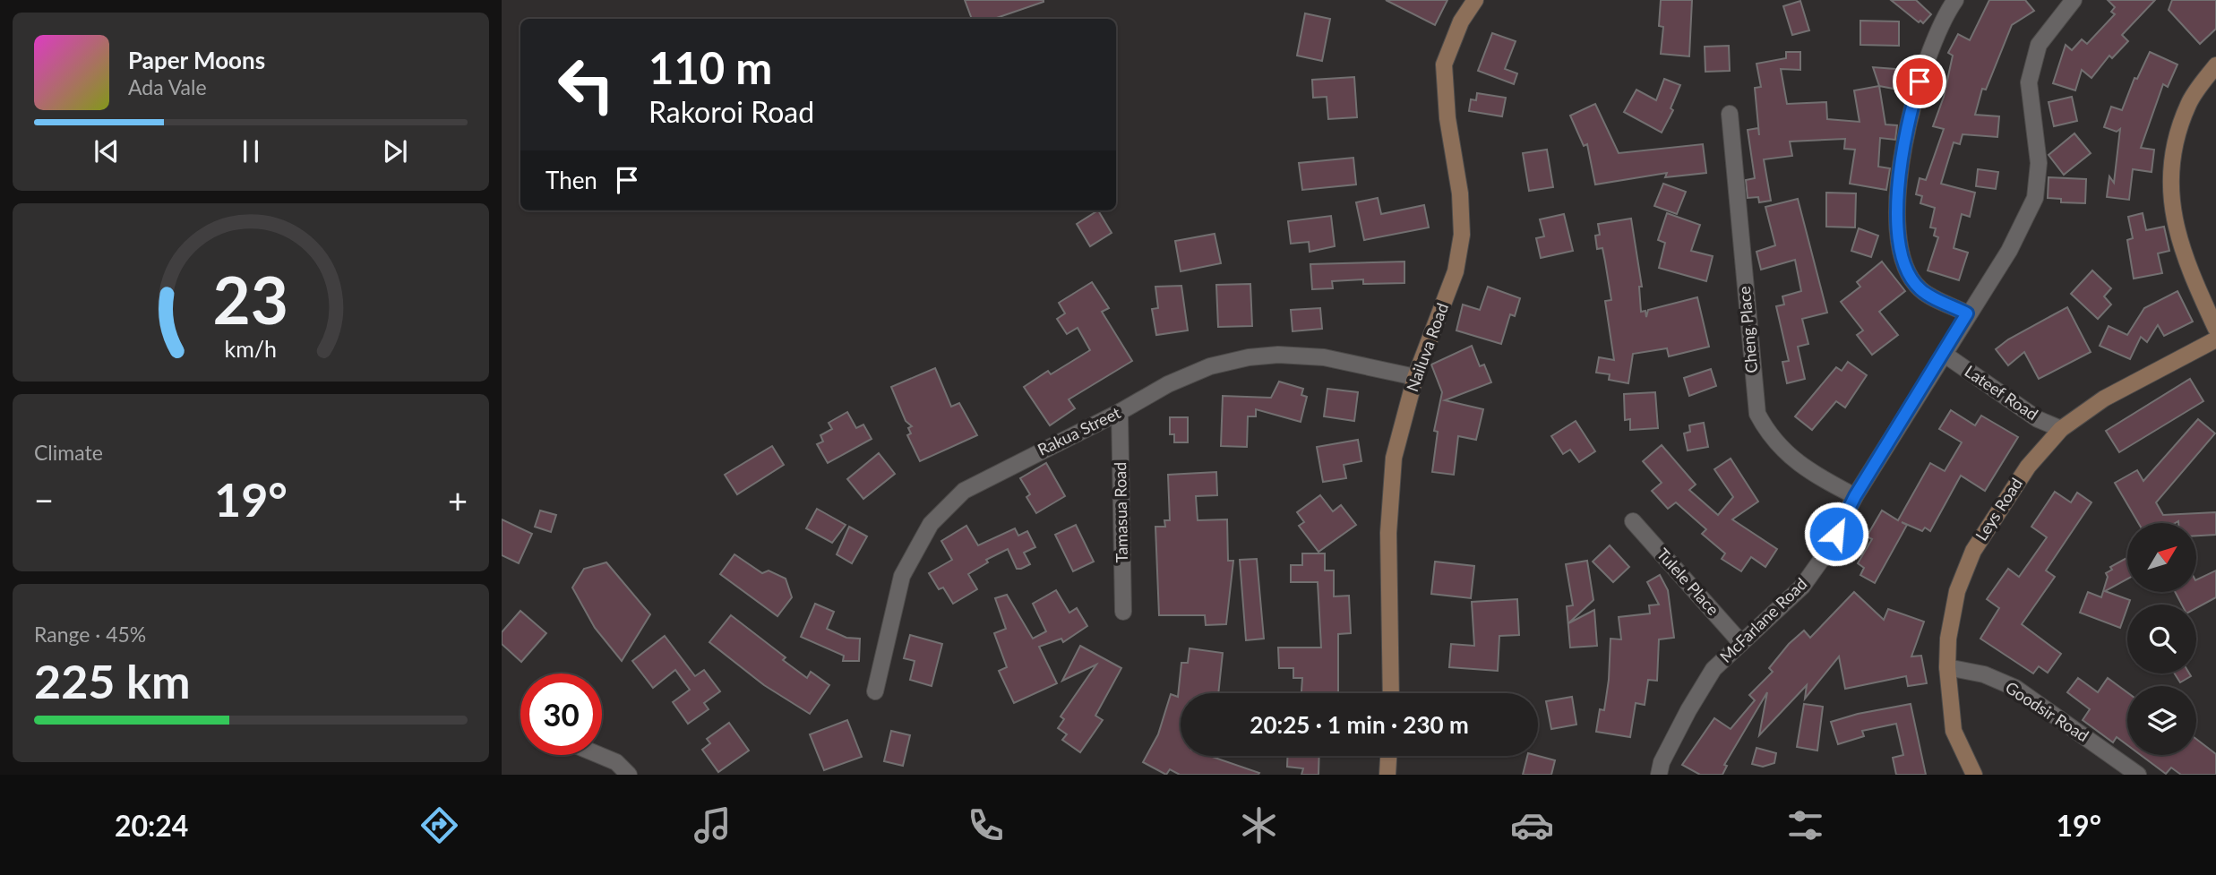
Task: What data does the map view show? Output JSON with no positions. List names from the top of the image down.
{
  "streets": {
    "street": [
      "Cheng Place",
      "Nailuva Road",
      "Lateef Road",
      "Rakua Street",
      "Leys Road",
      "Tamasua Road",
      "Tulele Place",
      "McFarlane Road",
      "Goodsir Road"
    ]
  },
  "crossings": [
    ["Cheng Place", "McFarlane Road"],
    ["Nailuva Road", "Rakua Street"],
    ["Lateef Road", "Leys Road"],
    ["Lateef Road", "McFarlane Road"],
    ["Rakua Street", "Tamasua Road"],
    ["Leys Road", "Goodsir Road"],
    ["Tulele Place", "McFarlane Road"]
  ],
  "north": "top right",
  "page": {
    "turn": ["110 m", "Rakoroi Road"],
    "song": ["Paper Moons", "Ada Vale"],
    "then": "Then",
    "tile": [
      "Climate",
      ["Range · 45%", "225 km"]
    ],
    "heat": ["−", "19°", "+"],
    "limit": "30",
    "trip": "20:25 · 1 min · 230 m",
    "tabs": ["20:24", "19°"],
    "gauge": ["23", "km/h"]
  }
}
